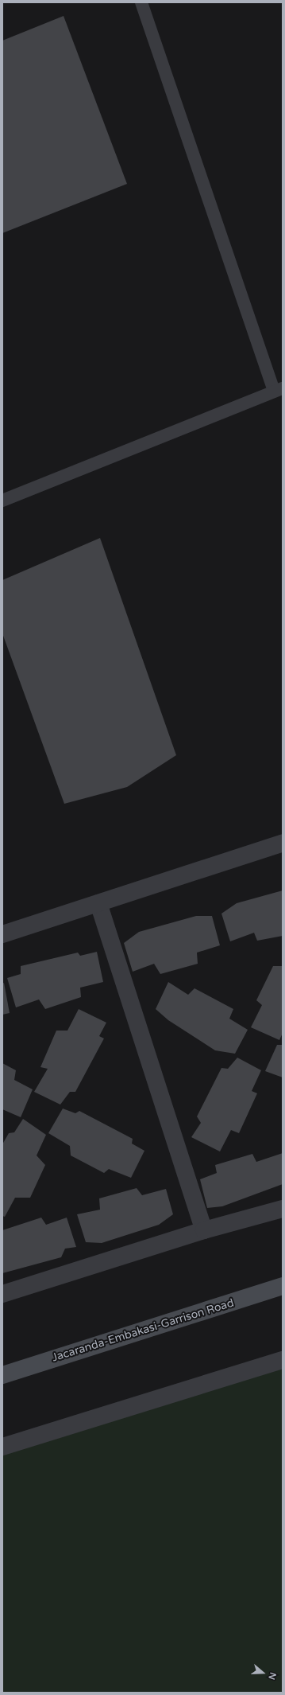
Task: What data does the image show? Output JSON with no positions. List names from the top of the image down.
{
  "streets": {
    "street": ["Jacaranda-Embakasi-Garrison Road"]
  },
  "north": "right"
}
